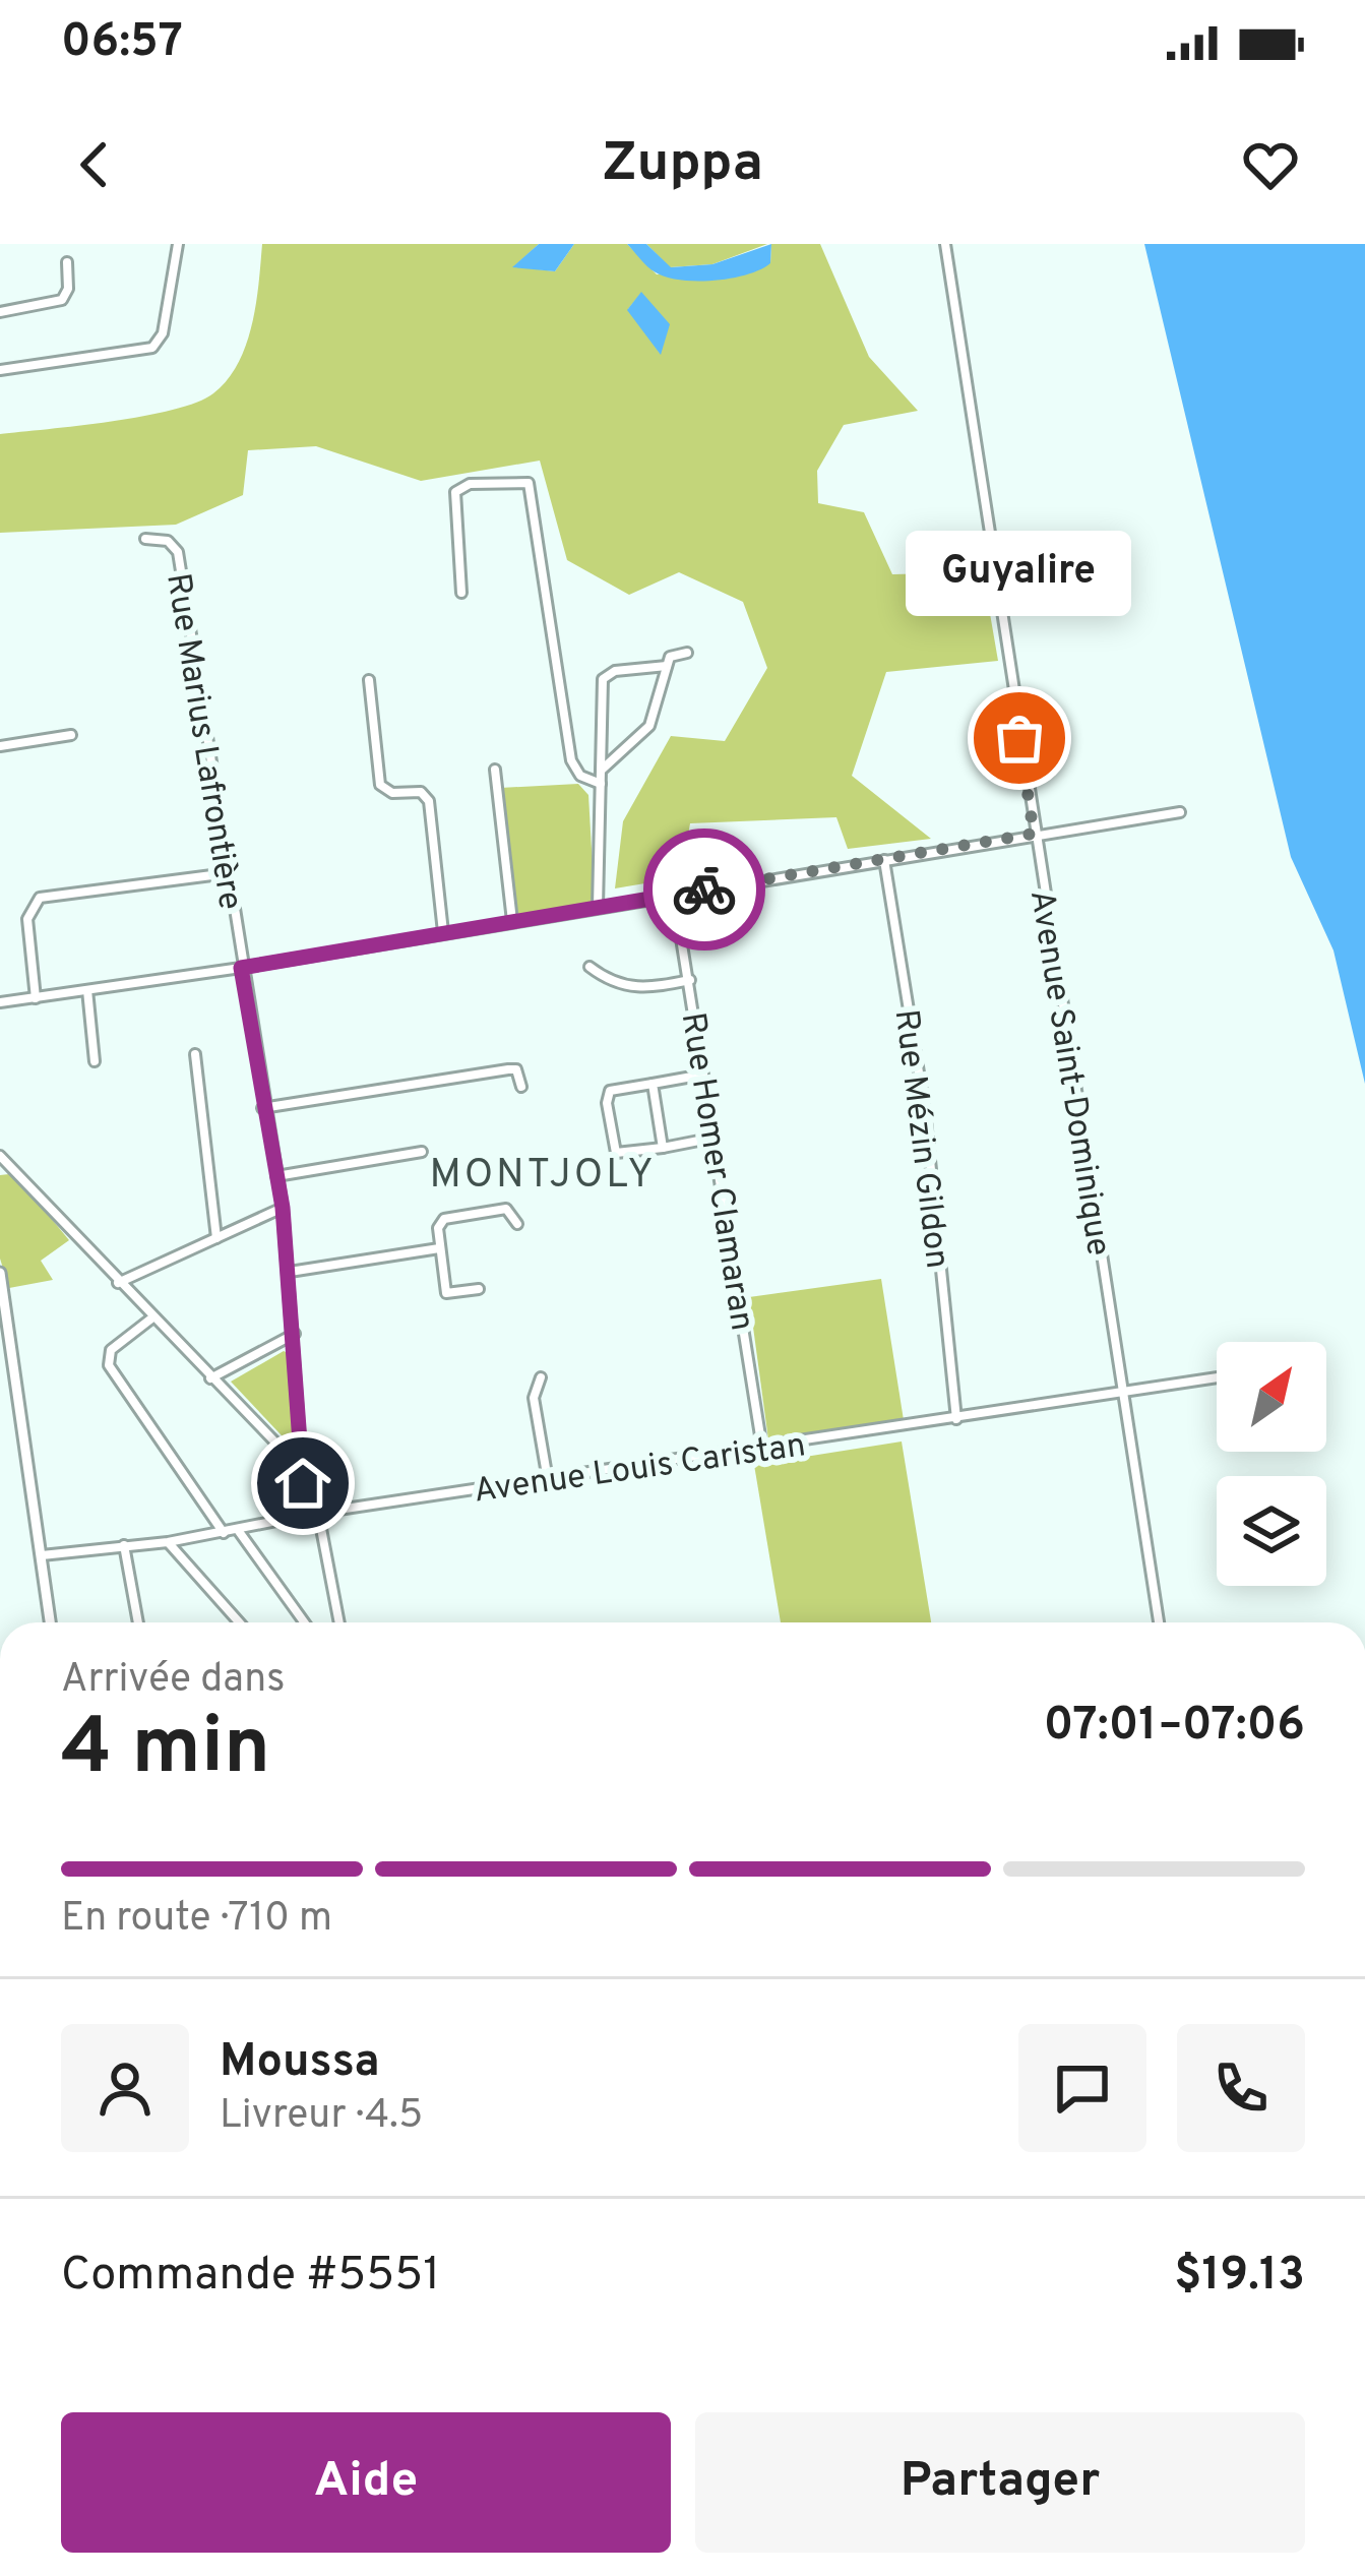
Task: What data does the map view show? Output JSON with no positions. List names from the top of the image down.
{
  "streets": {
    "street": [
      "Rue Marius Lafrontière",
      "Avenue Saint-Dominique",
      "Rue Mézin Gildon",
      "Rue Homer Clamaran",
      "Avenue Louis Caristan"
    ]
  },
  "crossings": [
    ["Avenue Saint-Dominique", "Avenue Louis Caristan"],
    ["Rue Mézin Gildon", "Avenue Louis Caristan"],
    ["Rue Homer Clamaran", "Avenue Louis Caristan"]
  ],
  "districts": ["MONTJOLY"],
  "places": ["Guyalire"],
  "north": "top right",
  "page": {
    "status": "06:57",
    "header": "Zuppa",
    "bubble": "Guyalire",
    "heading": ["4 min", "Arrivée dans", "07:01–07:06"],
    "panel": [
      "Moussa",
      "Livreur · 4.5",
      "Commande #5551",
      "$19.13"
    ],
    "bar": "En route · 710 m",
    "buttons": ["Aide", "Partager"]
  }
}
